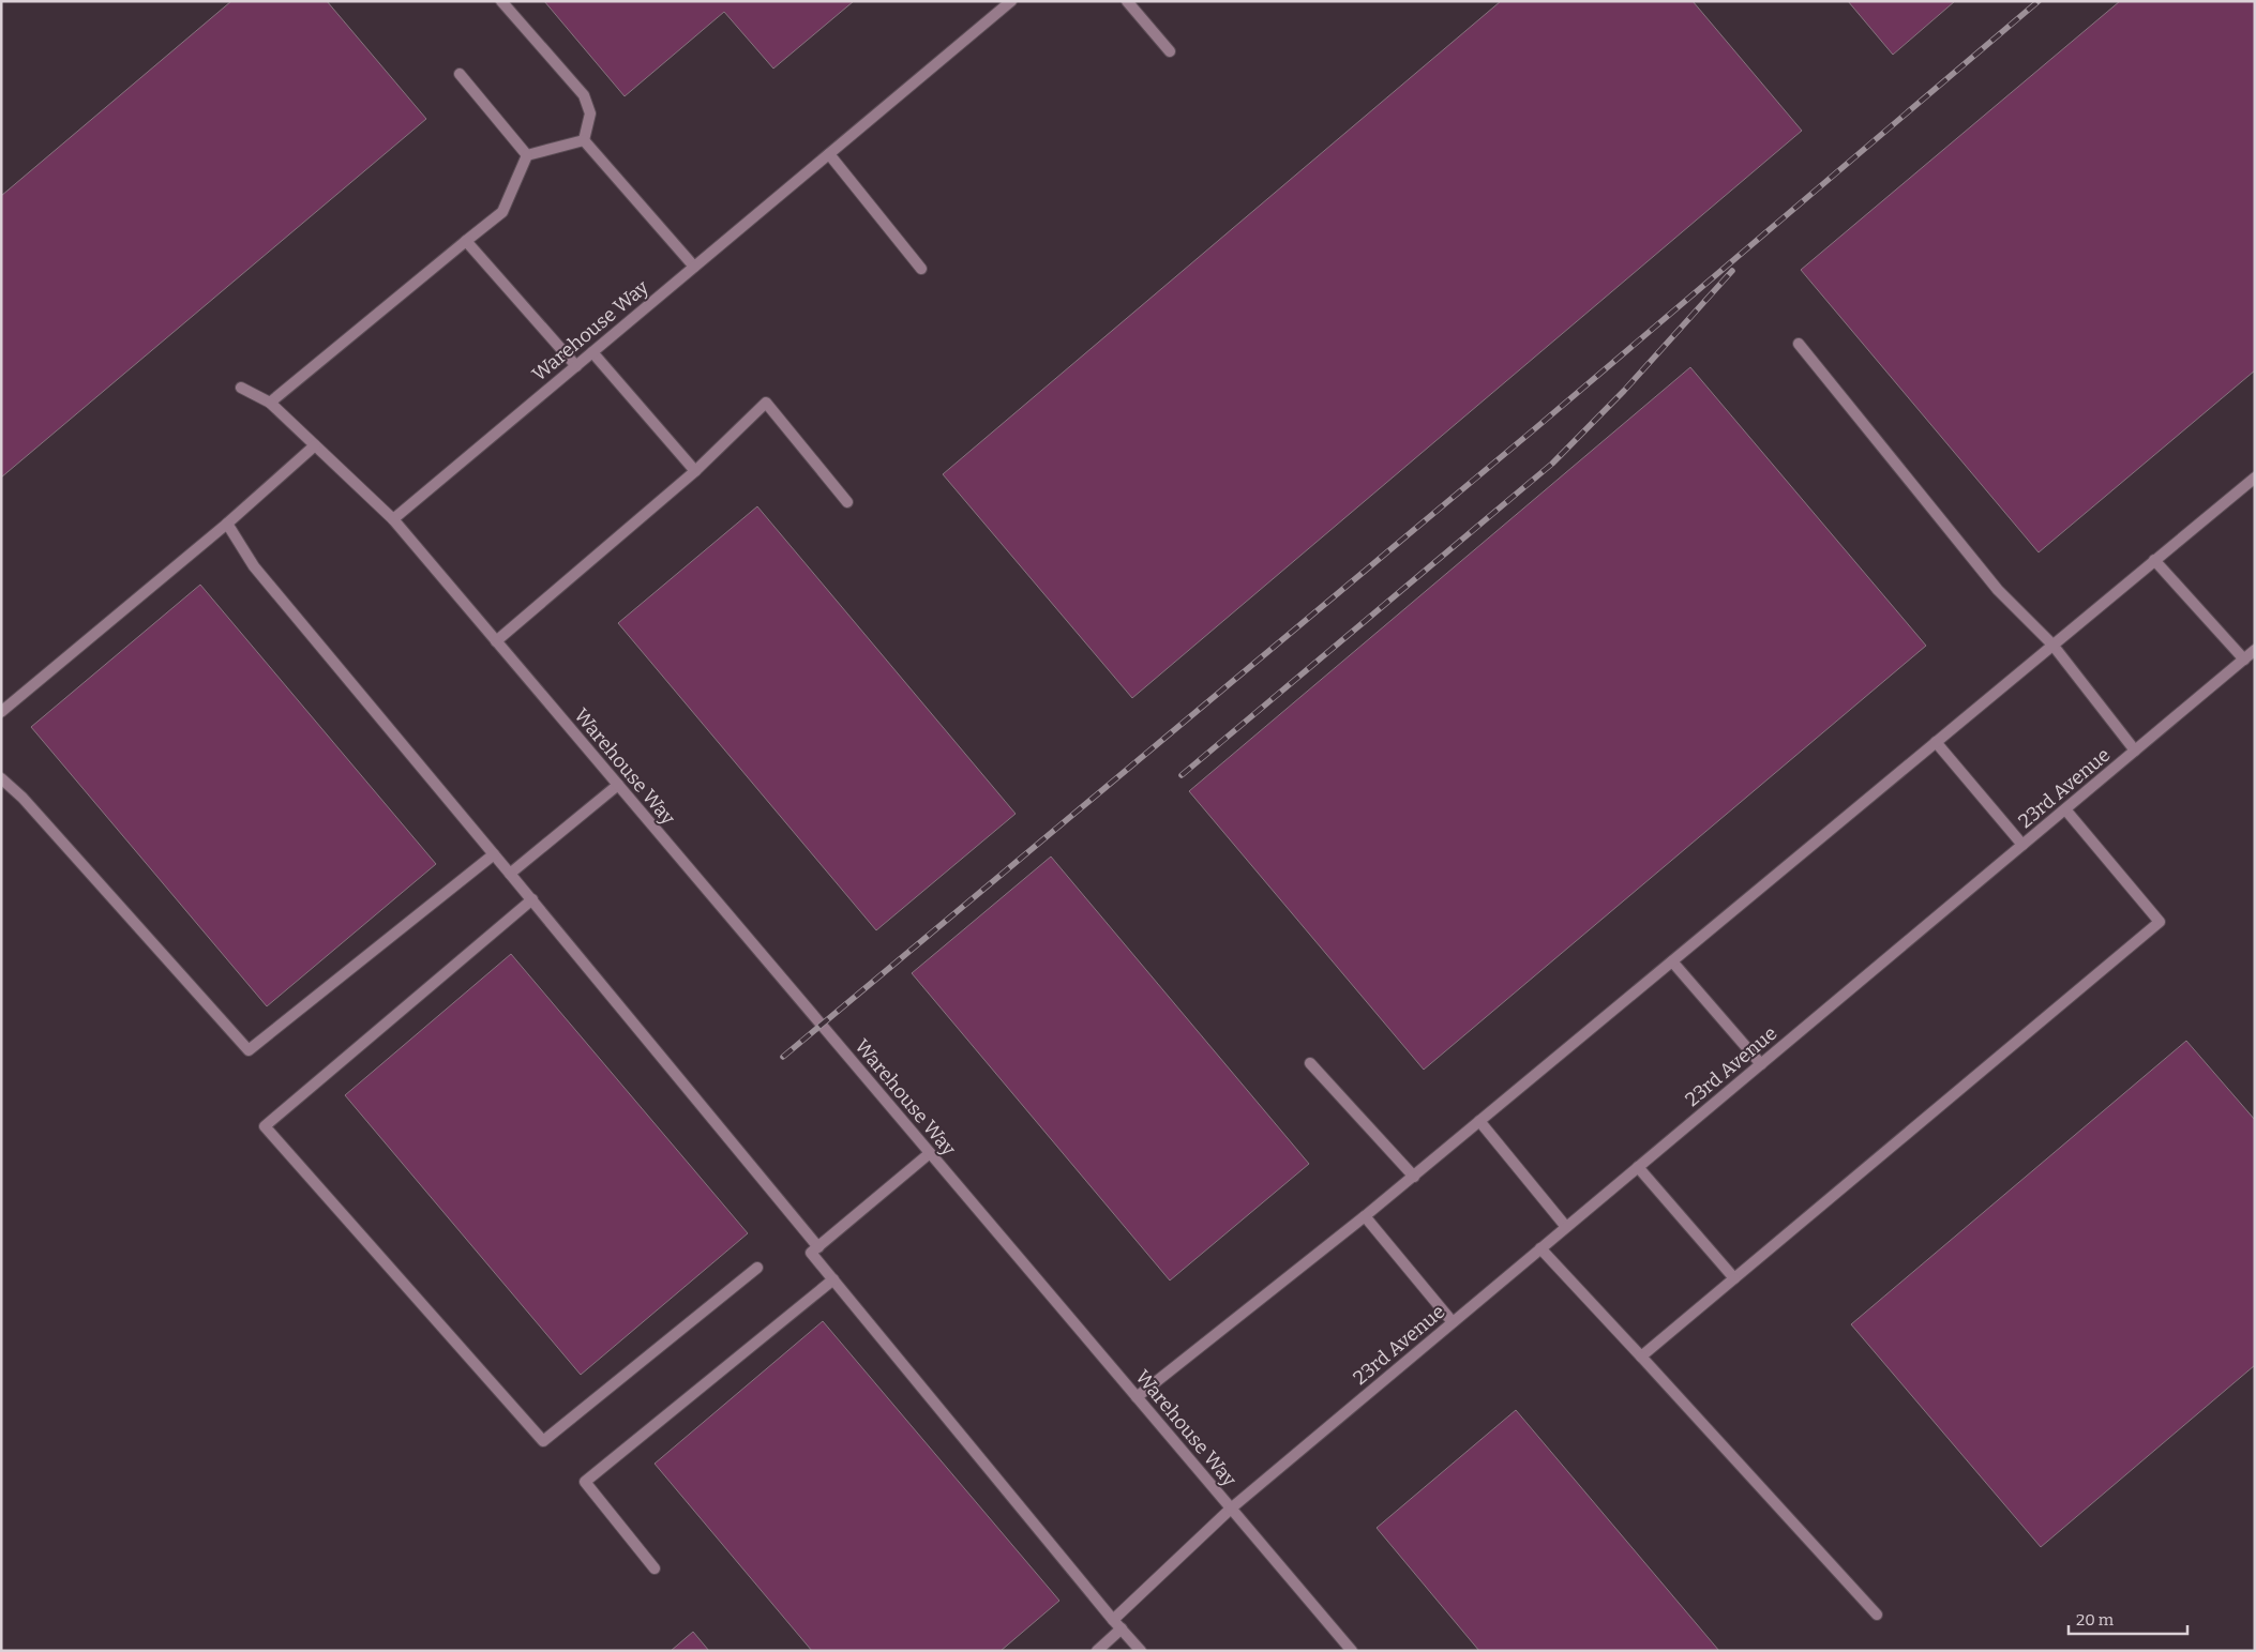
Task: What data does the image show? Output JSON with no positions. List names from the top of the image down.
{
  "streets": {
    "street": ["Warehouse Way", "23rd Avenue"]
  },
  "crossings": [
    ["Warehouse Way", "23rd Avenue"]
  ],
  "scale_bar": "20 m"
}
